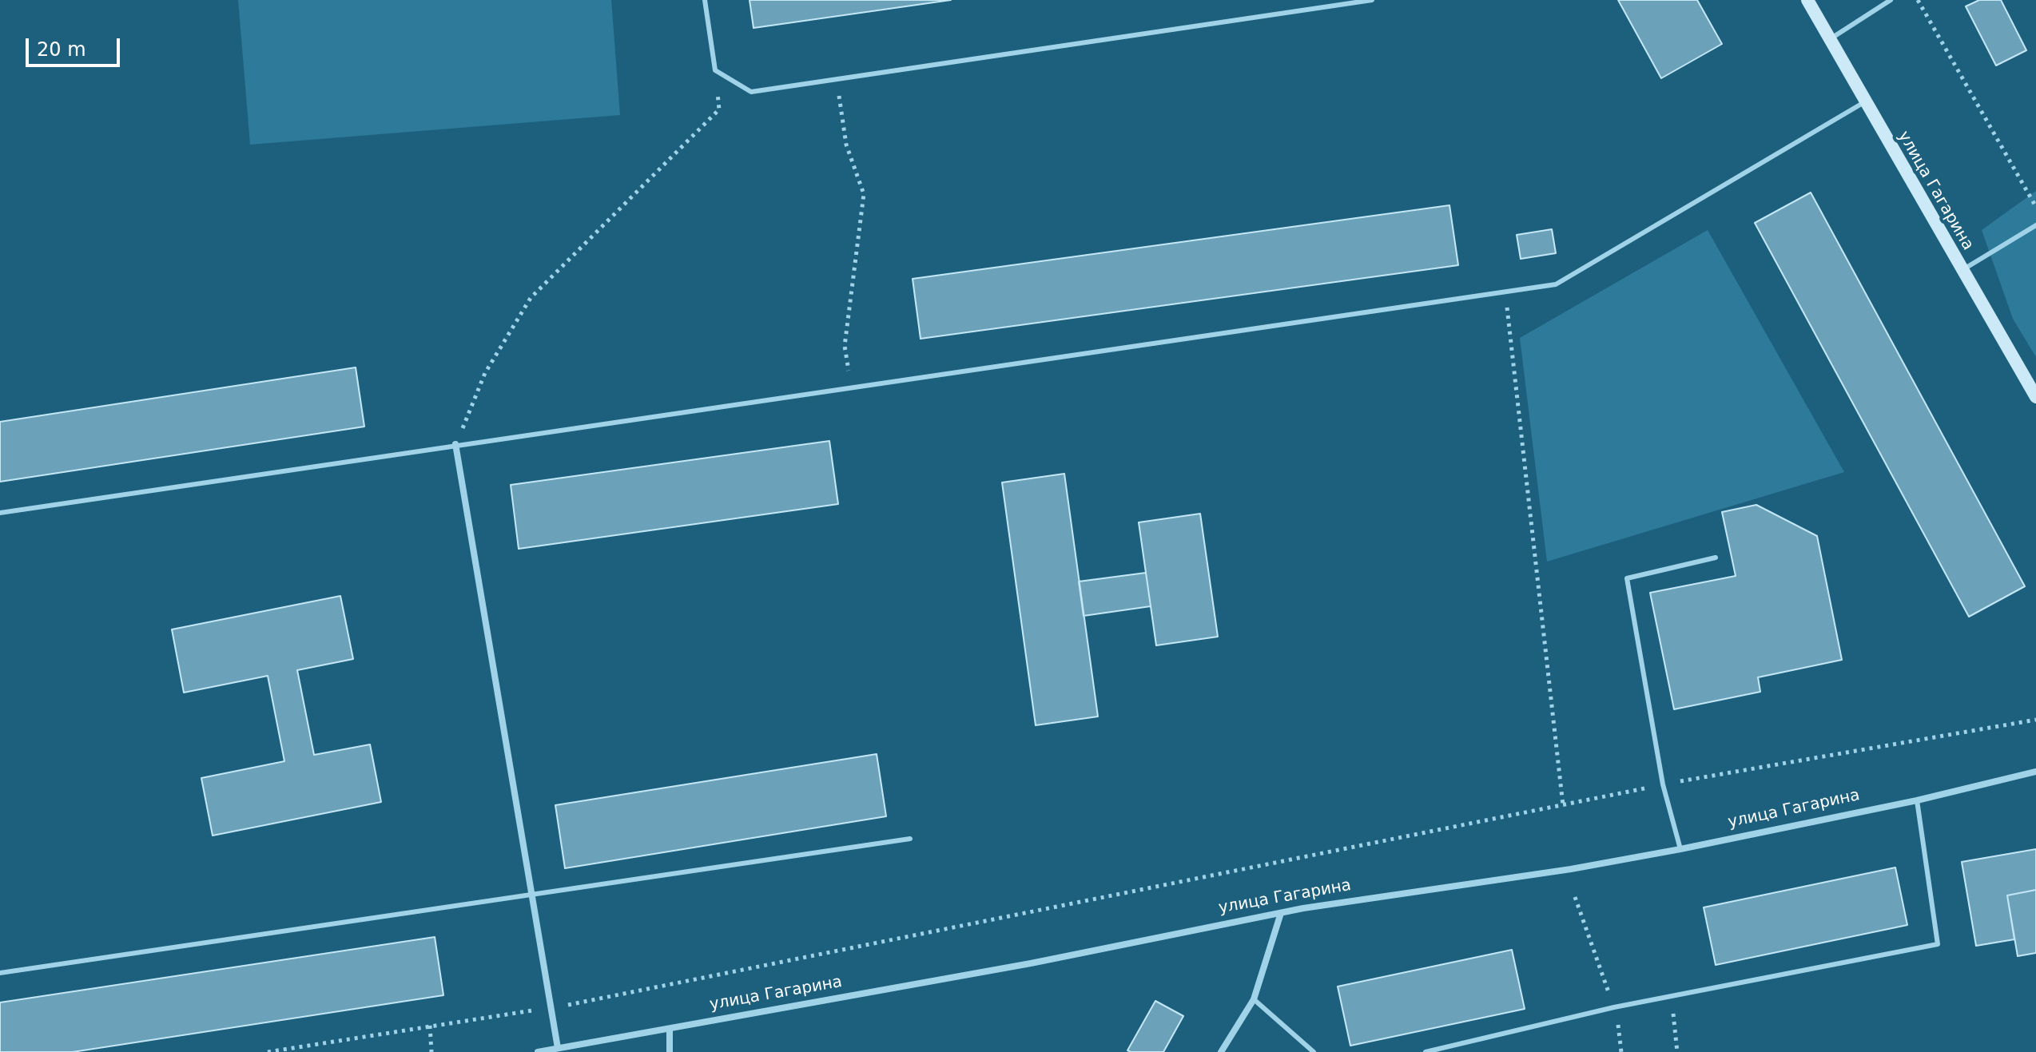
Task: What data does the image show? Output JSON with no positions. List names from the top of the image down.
{
  "streets": {
    "street": ["улица Гагарина"]
  },
  "scale_bar": "20 m"
}
